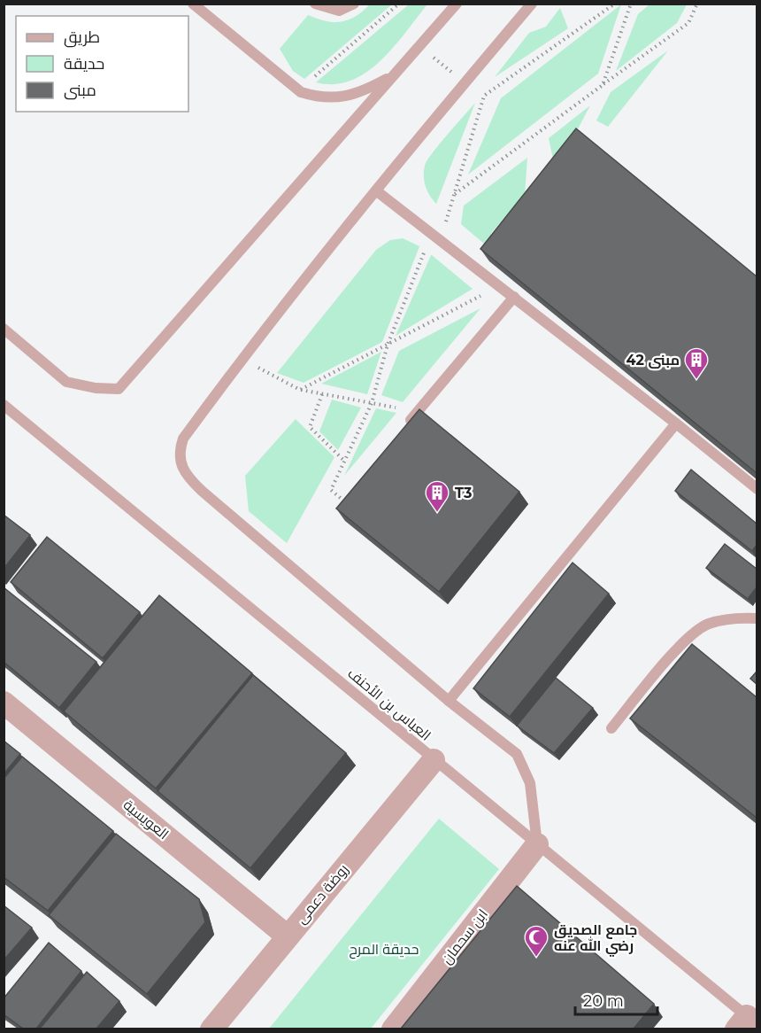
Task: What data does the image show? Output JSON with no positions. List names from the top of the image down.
{
  "streets": {
    "street": ["العويسية", "روضة دعمى", "ابن سحمان"],
    "lane": ["العباس بن الأحنف"]
  },
  "crossings": [
    ["العباس بن الأحنف", "روضة دعمى"],
    ["العباس بن الأحنف", "ابن سحمان"],
    ["العويسية", "روضة دعمى"]
  ],
  "parks": ["حديقة المرح"],
  "places": {
    "building": ["مبنى 42", "T3"],
    "mosque": ["جامع الصديق رضي الله عنه"]
  },
  "legend": ["طريق", "حديقة", "مبنى"],
  "scale_bar": "20 m"
}
